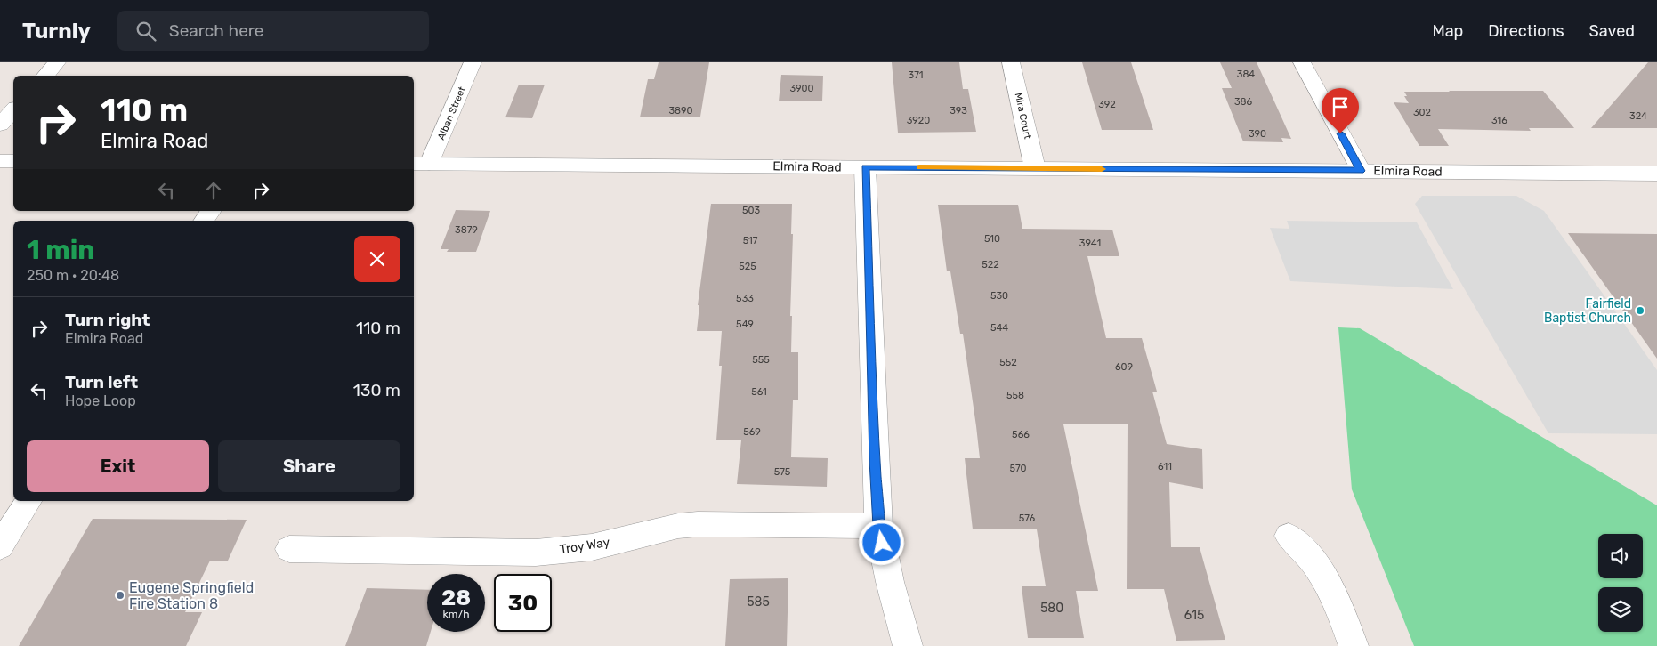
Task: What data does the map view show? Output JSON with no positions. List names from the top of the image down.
{
  "streets": {
    "street": [
      "Alban Street",
      "Mira Court",
      "Elmira Road",
      "Troy Way"
    ]
  },
  "crossings": [
    ["Alban Street", "Elmira Road"],
    ["Mira Court", "Elmira Road"]
  ],
  "places": ["Fairfield Baptist Church", "Eugene Springfield Fire Station 8"],
  "house_numbers": [
    "384",
    "371",
    "3900",
    "386",
    "392",
    "3890",
    "393",
    "302",
    "324",
    "3920",
    "316",
    "390",
    "503",
    "3879",
    "510",
    "517",
    "3941",
    "522",
    "525",
    "530",
    "533",
    "549",
    "544",
    "555",
    "552",
    "609",
    "561",
    "558",
    "569",
    "566",
    "611",
    "570",
    "575",
    "576",
    "585",
    "580",
    "615"
  ],
  "page": {
    "header": "Turnly",
    "search": "Search here",
    "nav": ["Map", "Directions", "Saved"],
    "turn": ["110 m", "Elmira Road"],
    "heading": ["1 min", "250 m · 20:48"],
    "list": [
      {
        "name": "Turn right",
        "note": "Elmira Road",
        "value": "110 m"
      },
      {
        "name": "Turn left",
        "note": "Hope Loop",
        "value": "130 m"
      }
    ],
    "buttons": ["Exit", "Share"],
    "speed": "28 km/h",
    "limit": "30"
  }
}
